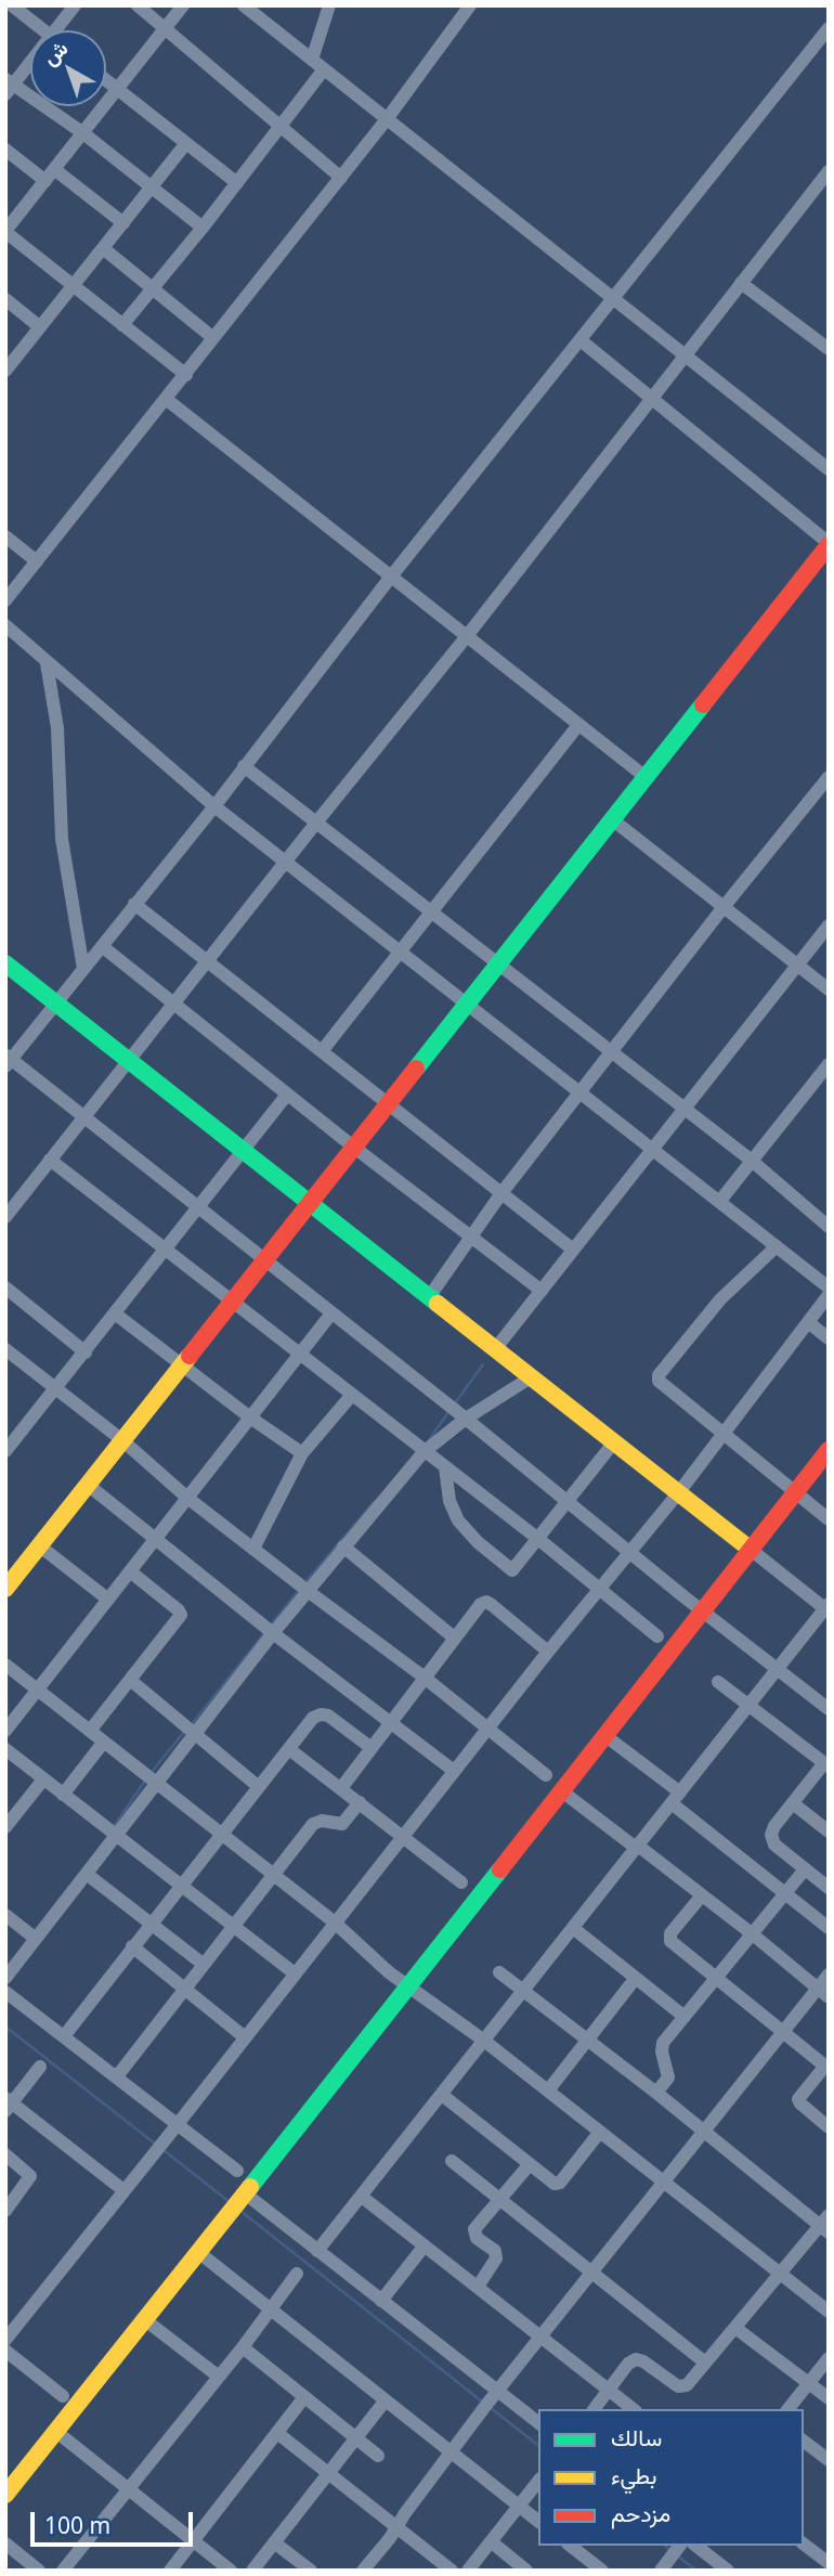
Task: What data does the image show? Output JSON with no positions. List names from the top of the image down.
{
  "legend": ["سالك", "بطيء", "مزدحم"],
  "scale_bar": "100 m",
  "north": "top left"
}
